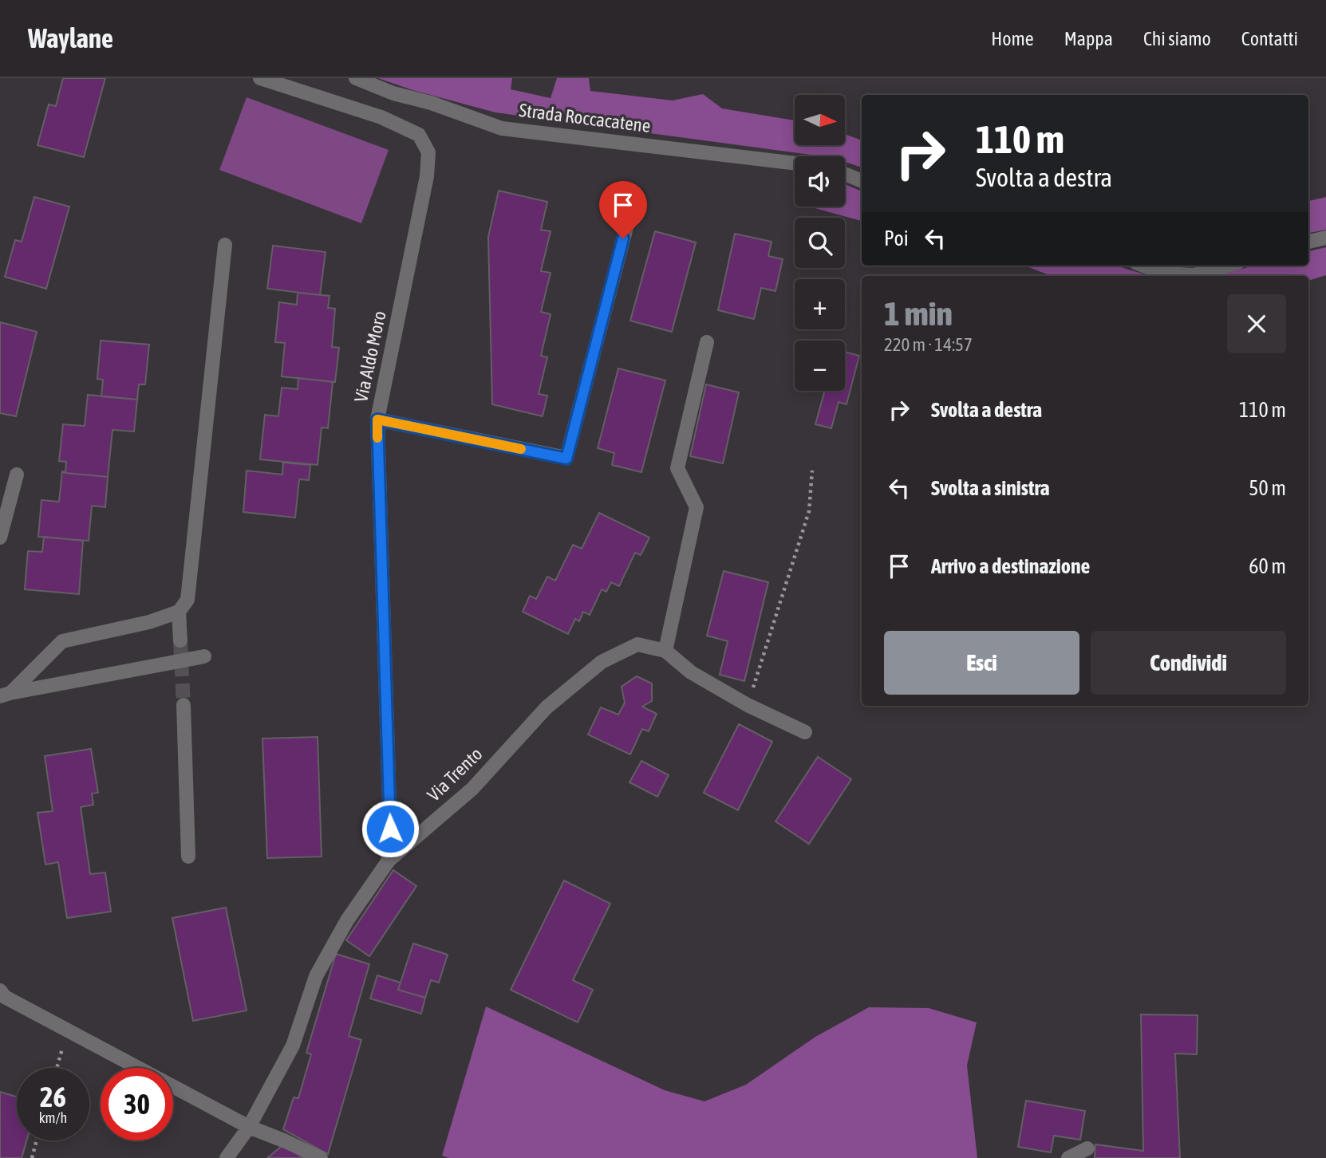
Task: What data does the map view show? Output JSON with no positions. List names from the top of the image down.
{
  "streets": {
    "street": ["Strada Roccacatene", "Via Aldo Moro", "Via Trento"]
  },
  "crossings": [
    ["Via Aldo Moro", "Via Trento"]
  ],
  "north": "right",
  "page": {
    "header": "Waylane",
    "nav": [
      "Home",
      "Mappa",
      "Chi siamo",
      "Contatti"
    ],
    "map_buttons": ["+", "−"],
    "turn": ["110 m", "Svolta a destra"],
    "then": "Poi",
    "heading": ["1 min", "220 m · 14:57"],
    "list": [
      {
        "name": "Svolta a destra",
        "value": "110 m"
      },
      {
        "name": "Svolta a sinistra",
        "value": "50 m"
      },
      {
        "name": "Arrivo a destinazione",
        "value": "60 m"
      }
    ],
    "buttons": ["Esci", "Condividi"],
    "speed": "26 km/h",
    "limit": "30"
  }
}
